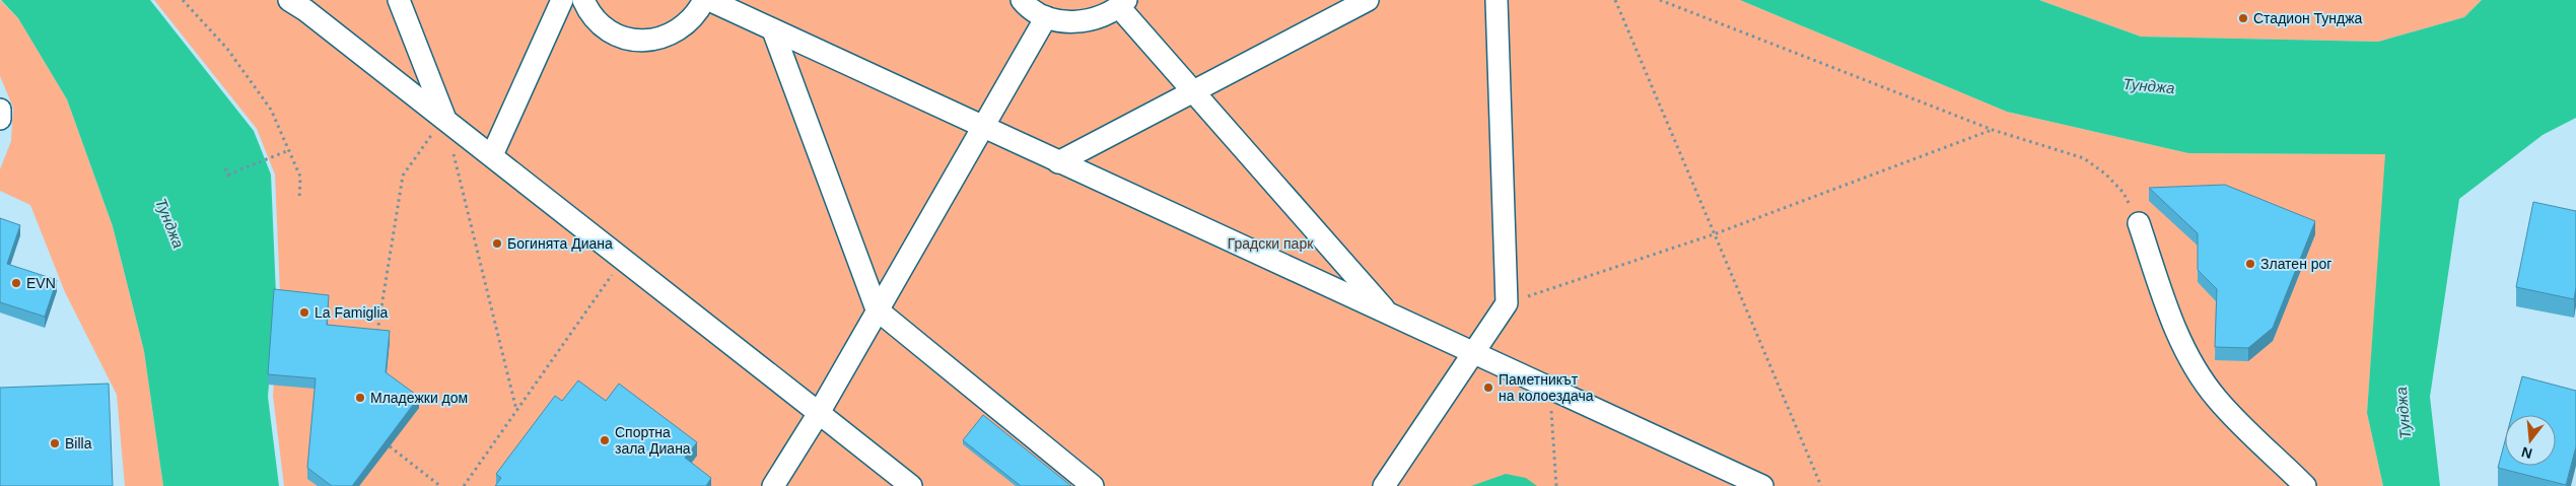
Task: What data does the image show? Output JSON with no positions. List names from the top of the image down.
{
  "water": ["Тунджа"],
  "parks": ["Градски парк"],
  "places": [
    "Стадион Тунджа",
    "Богинята Диана",
    "Златен рог",
    "EVN",
    "La Famiglia",
    "Паметникът на колоездача",
    "Младежки дом",
    "Спортна зала Диана",
    "Billa"
  ],
  "north": "bottom"
}
